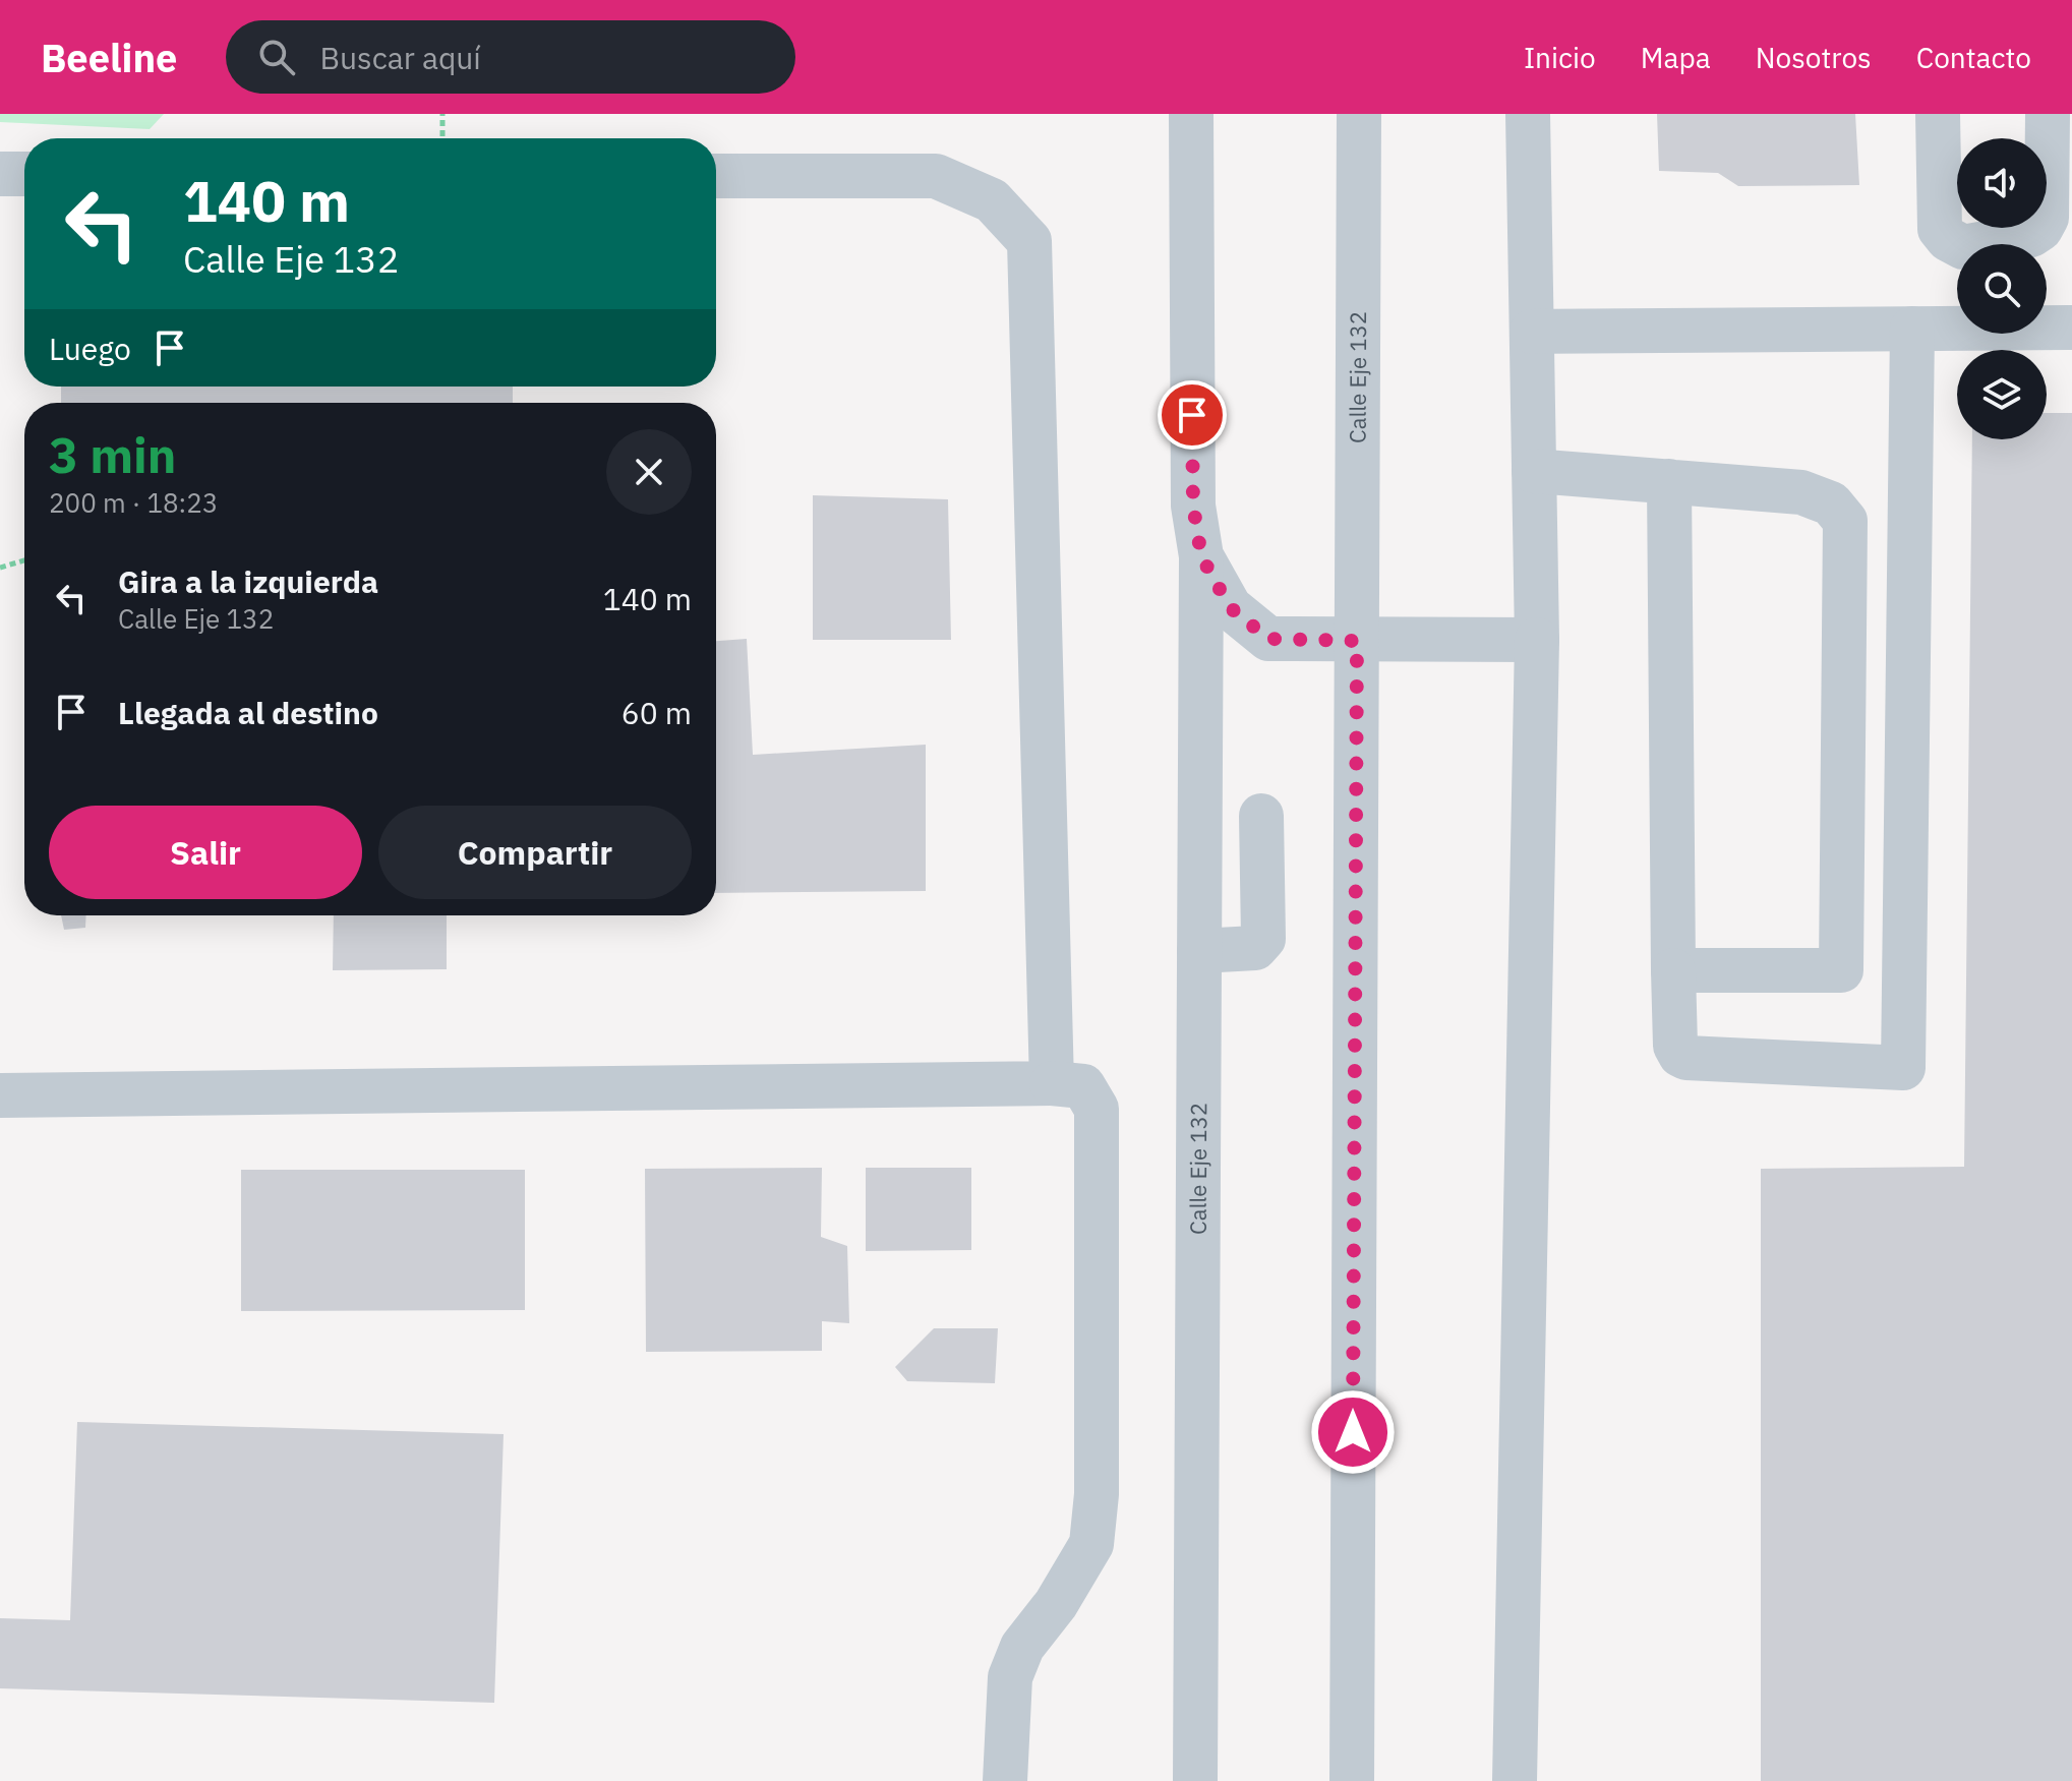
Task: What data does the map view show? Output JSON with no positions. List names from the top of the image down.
{
  "streets": {
    "street": ["Calle Eje 132"]
  },
  "page": {
    "header": "Beeline",
    "search": "Buscar aquí",
    "nav": [
      "Inicio",
      "Mapa",
      "Nosotros",
      "Contacto"
    ],
    "turn": ["140 m", "Calle Eje 132"],
    "then": "Luego",
    "heading": ["3 min", "200 m · 18:23"],
    "list": [
      {
        "name": "Gira a la izquierda",
        "note": "Calle Eje 132",
        "value": "140 m"
      },
      {
        "name": "Llegada al destino",
        "value": "60 m"
      }
    ],
    "buttons": ["Salir", "Compartir"]
  }
}
